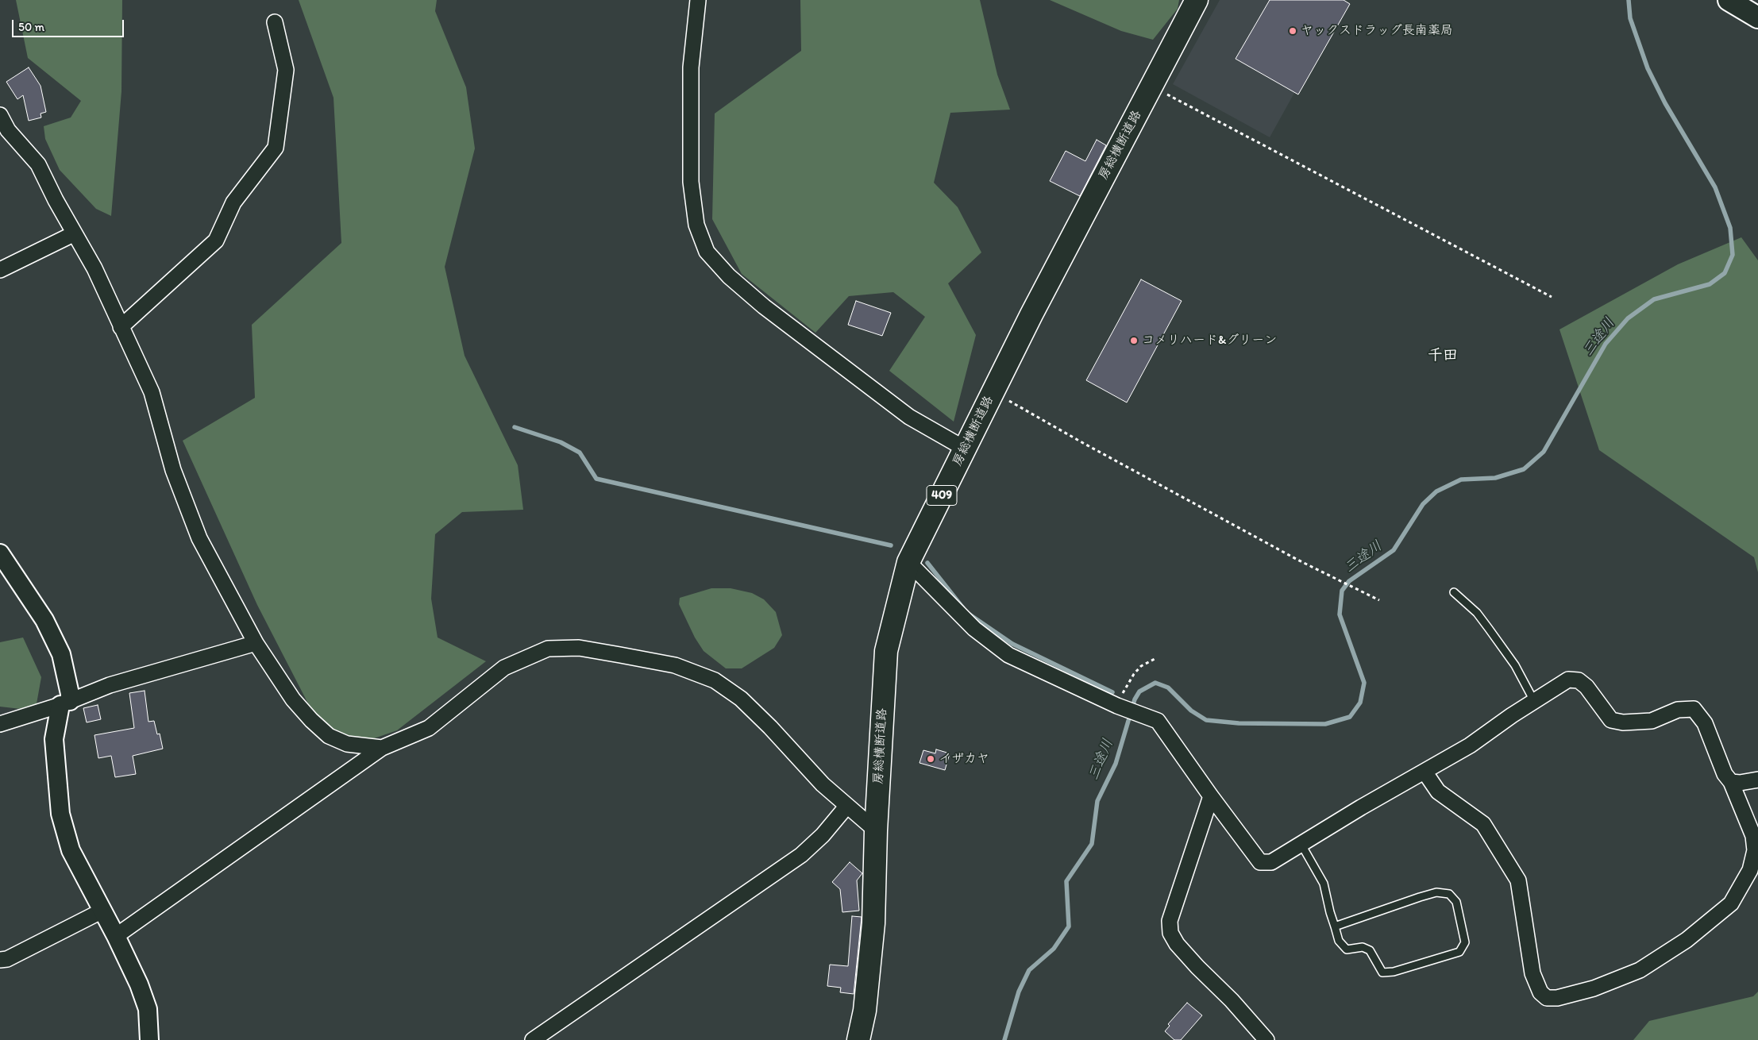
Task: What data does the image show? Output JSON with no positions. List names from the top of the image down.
{
  "streets": {
    "highway": ["房総横断道路", "409"]
  },
  "districts": ["千田"],
  "water": ["三途川"],
  "places": ["ヤックスドラッグ長南薬局", "コメリハード&グリーン", "イザカヤ"],
  "scale_bar": "50 m"
}
